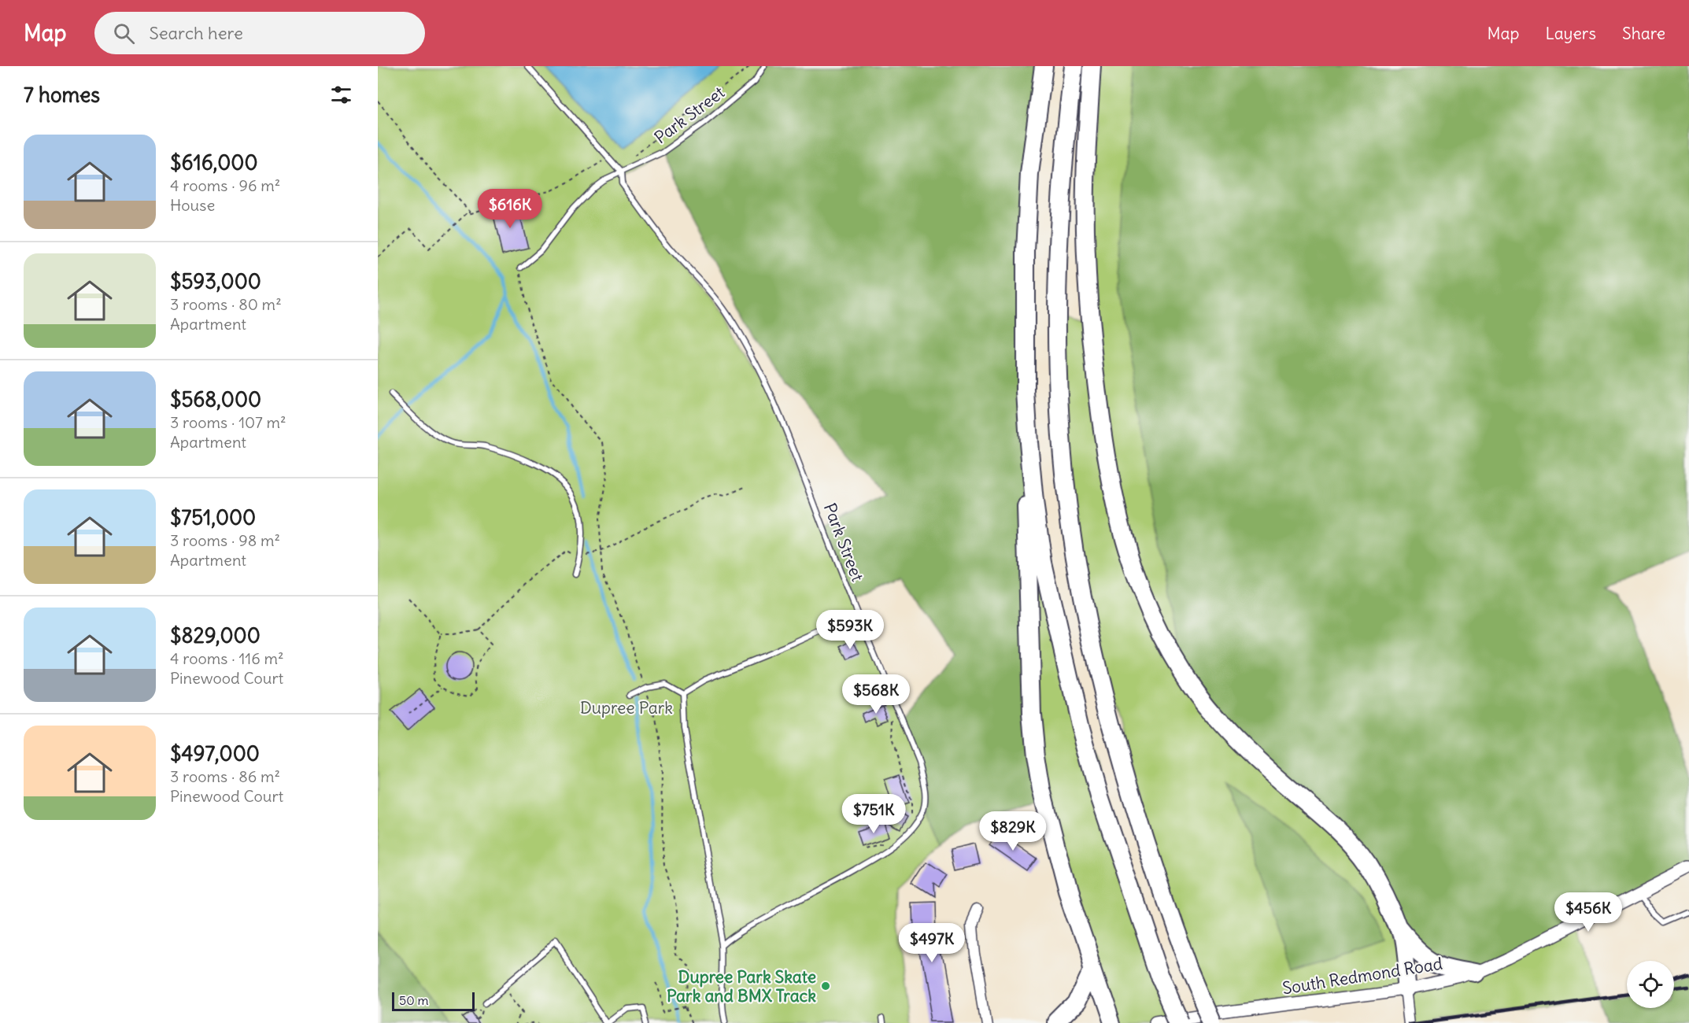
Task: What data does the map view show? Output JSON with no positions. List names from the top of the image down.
{
  "streets": {
    "street": ["South Redmond Road"],
    "lane": ["Park Street"]
  },
  "parks": ["Dupree Park"],
  "places": ["Dupree Park Skate Park and BMX Track"],
  "scale_bar": "50 m",
  "page": {
    "header": "Map",
    "search": "Search here",
    "nav": ["Map", "Layers", "Share"],
    "heading": "7 homes",
    "list": [
      {
        "name": "$616,000",
        "note": "4 rooms · 96 m² · House"
      },
      {
        "name": "$593,000",
        "note": "3 rooms · 80 m² · Apartment"
      },
      {
        "name": "$568,000",
        "note": "3 rooms · 107 m² · Apartment"
      },
      {
        "name": "$751,000",
        "note": "3 rooms · 98 m² · Apartment"
      },
      {
        "name": "$829,000",
        "note": "4 rooms · 116 m² · Pinewood Court"
      },
      {
        "name": "$497,000",
        "note": "3 rooms · 86 m² · Pinewood Court"
      }
    ],
    "price": [
      "$616K",
      "$593K",
      "$568K",
      "$751K",
      "$829K",
      "$456K",
      "$497K"
    ],
    "scale": "50 m"
  }
}
